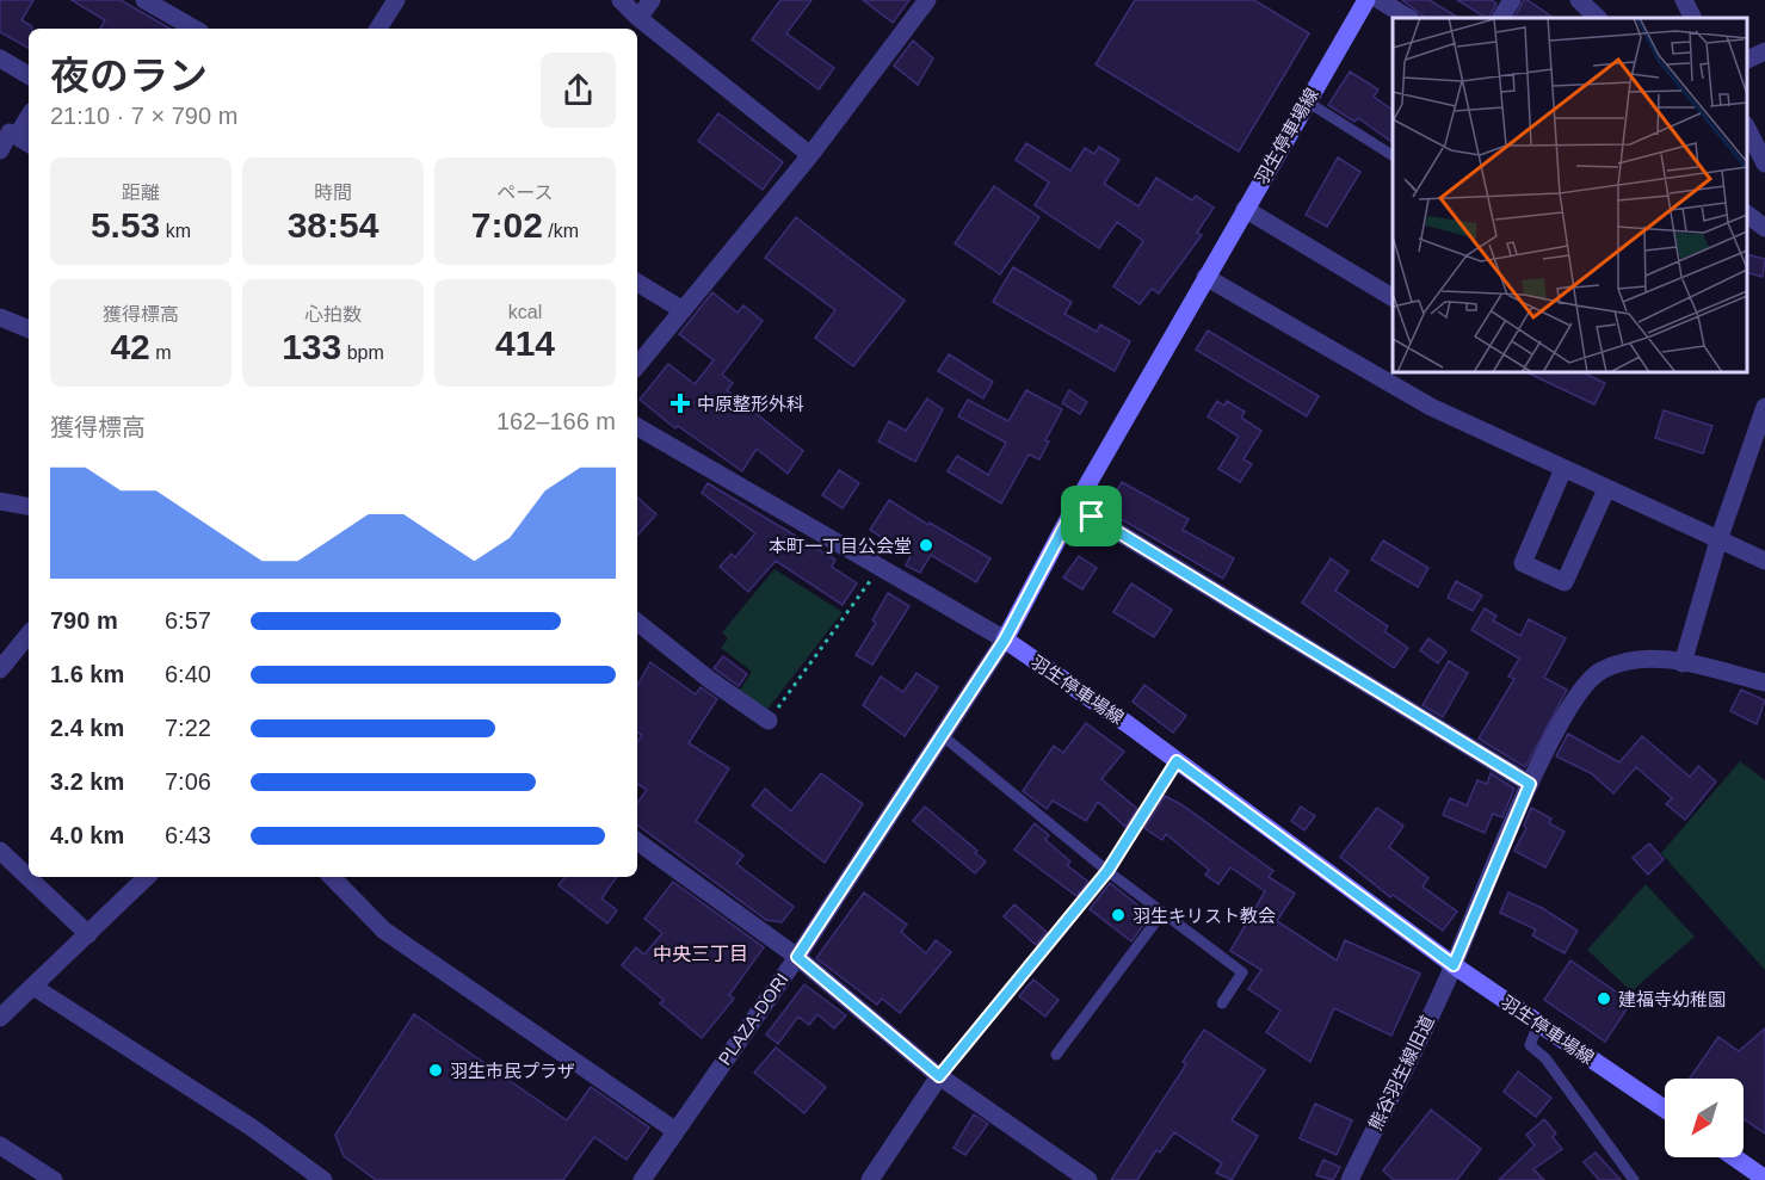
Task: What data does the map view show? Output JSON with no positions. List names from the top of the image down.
{
  "streets": {
    "main road": ["羽生停車場線"],
    "street": ["PLAZA-DORI", "熊谷羽生線旧道"]
  },
  "crossings": [
    ["羽生停車場線", "PLAZA-DORI"],
    ["羽生停車場線", "熊谷羽生線旧道"]
  ],
  "districts": ["中央三丁目"],
  "places": {
    "health": ["中原整形外科"],
    "other": [
      "本町一丁目公会堂",
      "羽生キリスト教会",
      "建福寺幼稚園",
      "羽生市民プラザ"
    ]
  },
  "north": "bottom left",
  "page": {
    "heading": ["夜のラン", "21:10 · 7 × 790 m"],
    "stats": [
      ["距離", "5.53 km"],
      ["時間", "38:54"],
      ["ペース", "7:02 /km"],
      ["獲得標高", "42 m"],
      ["心拍数", "133 bpm"],
      ["kcal", "414"]
    ],
    "chart": ["獲得標高", "162–166 m"],
    "list": [
      {
        "name": "790 m",
        "note": "6:57"
      },
      {
        "name": "1.6 km",
        "note": "6:40"
      },
      {
        "name": "2.4 km",
        "note": "7:22"
      },
      {
        "name": "3.2 km",
        "note": "7:06"
      },
      {
        "name": "4.0 km",
        "note": "6:43"
      }
    ]
  }
}
